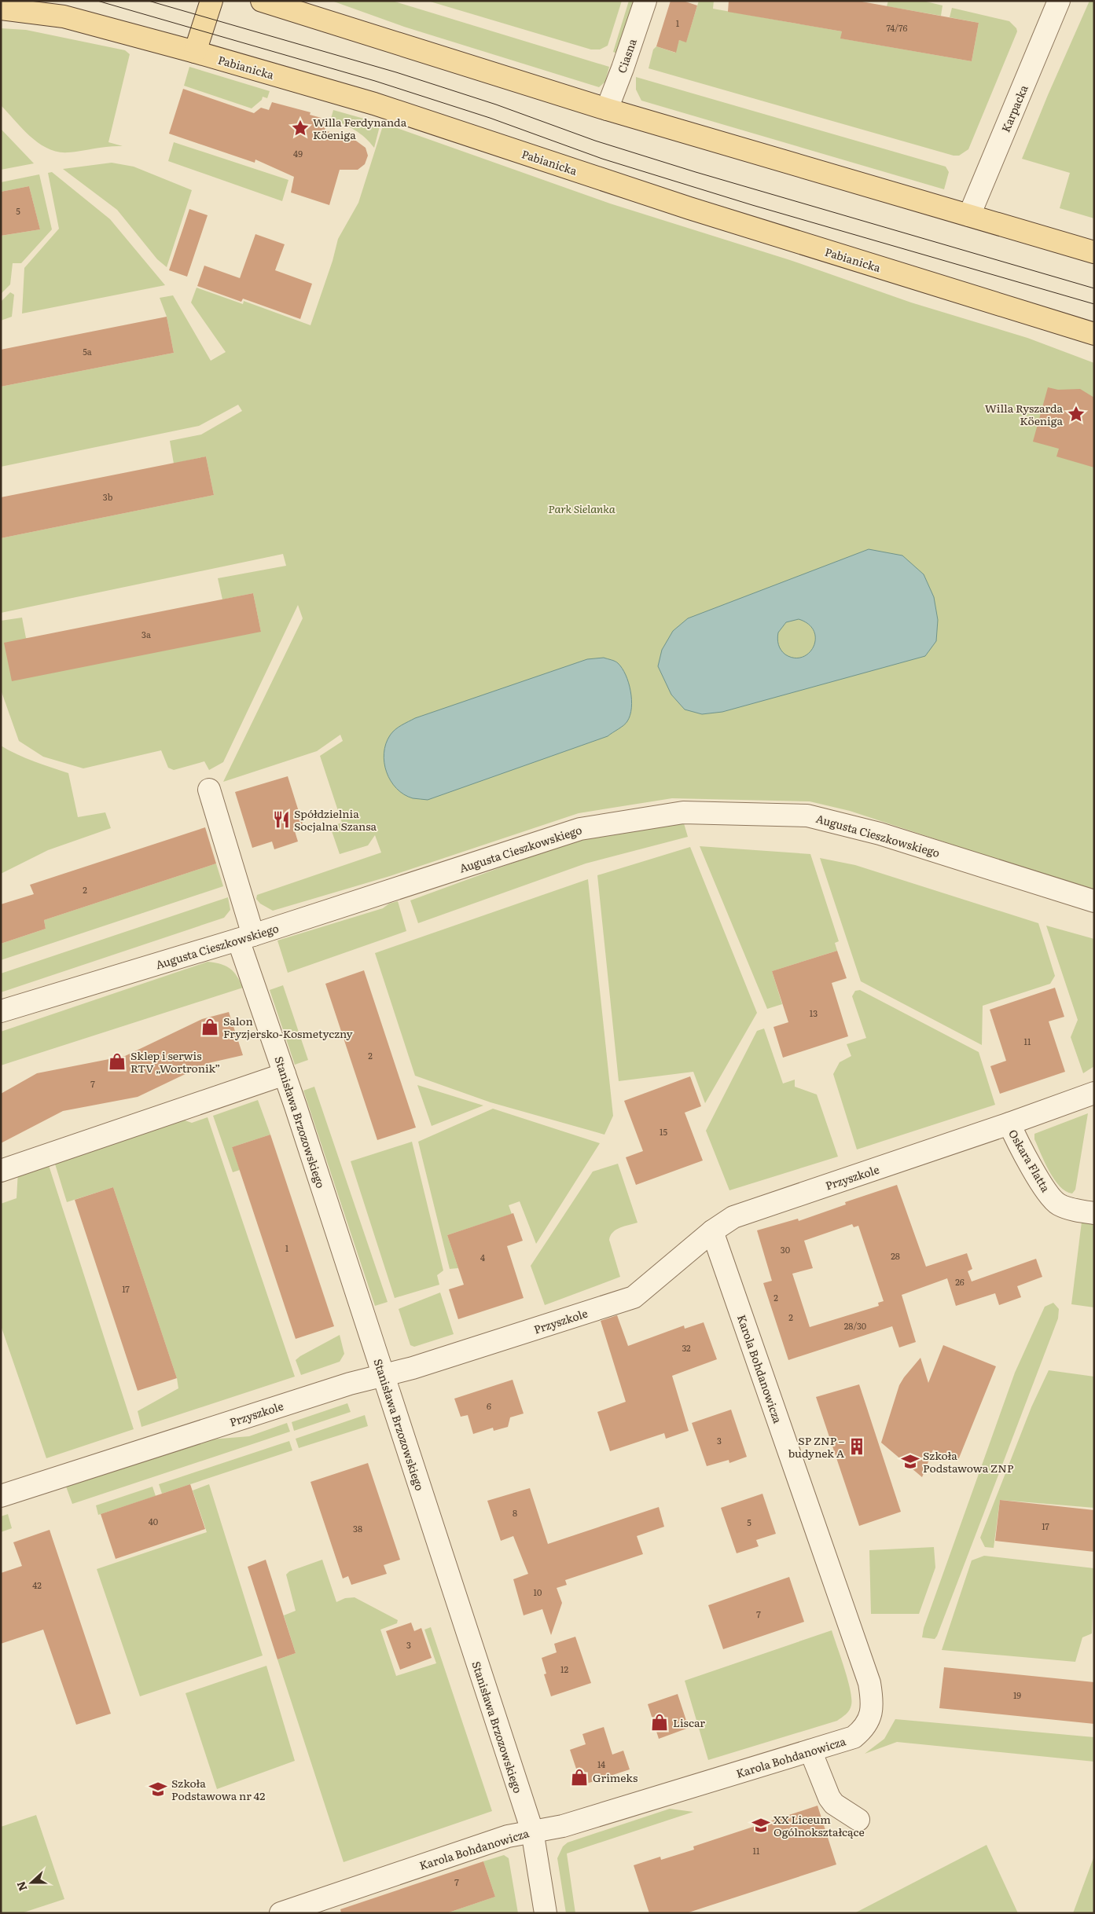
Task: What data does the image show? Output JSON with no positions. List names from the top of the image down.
{
  "streets": {
    "main road": ["Pabianicka"],
    "street": [
      "Ciasna",
      "Karpacka",
      "Augusta Cieszkowskiego",
      "Stanisława Brzozowskiego",
      "Oskara Flatta",
      "Przyszkole",
      "Karola Bohdanowicza"
    ]
  },
  "crossings": [
    ["Augusta Cieszkowskiego", "Stanisława Brzozowskiego"],
    ["Stanisława Brzozowskiego", "Przyszkole"],
    ["Stanisława Brzozowskiego", "Karola Bohdanowicza"],
    ["Oskara Flatta", "Przyszkole"],
    ["Przyszkole", "Karola Bohdanowicza"]
  ],
  "parks": ["Park Sielanka"],
  "places": {
    "place": ["Willa Ferdynanda Köeniga", "Willa Ryszarda Köeniga"],
    "restaurant": ["Spółdzielnia Socjalna Szansa"],
    "shop": [
      "Salon Fryzjersko-Kosmetyczny",
      "Sklep i serwis RTV „Wortronik”",
      "Liscar",
      "Grimeks"
    ],
    "building": ["SP ZNP – budynek A"],
    "school or university": ["Szkoła Podstawowa ZNP", "Szkoła Podstawowa nr 42", "XX Liceum Ogólnokształcące"]
  },
  "house_numbers": [
    "1",
    "74/76",
    "49",
    "5",
    "5a",
    "3b",
    "3a",
    "2",
    "13",
    "11",
    "2",
    "7",
    "15",
    "1",
    "30",
    "28",
    "4",
    "26",
    "17",
    "2",
    "2",
    "28/30",
    "32",
    "6",
    "3",
    "8",
    "40",
    "5",
    "17",
    "38",
    "42",
    "10",
    "7",
    "3",
    "12",
    "19",
    "14",
    "11",
    "7"
  ],
  "north": "left"
}
